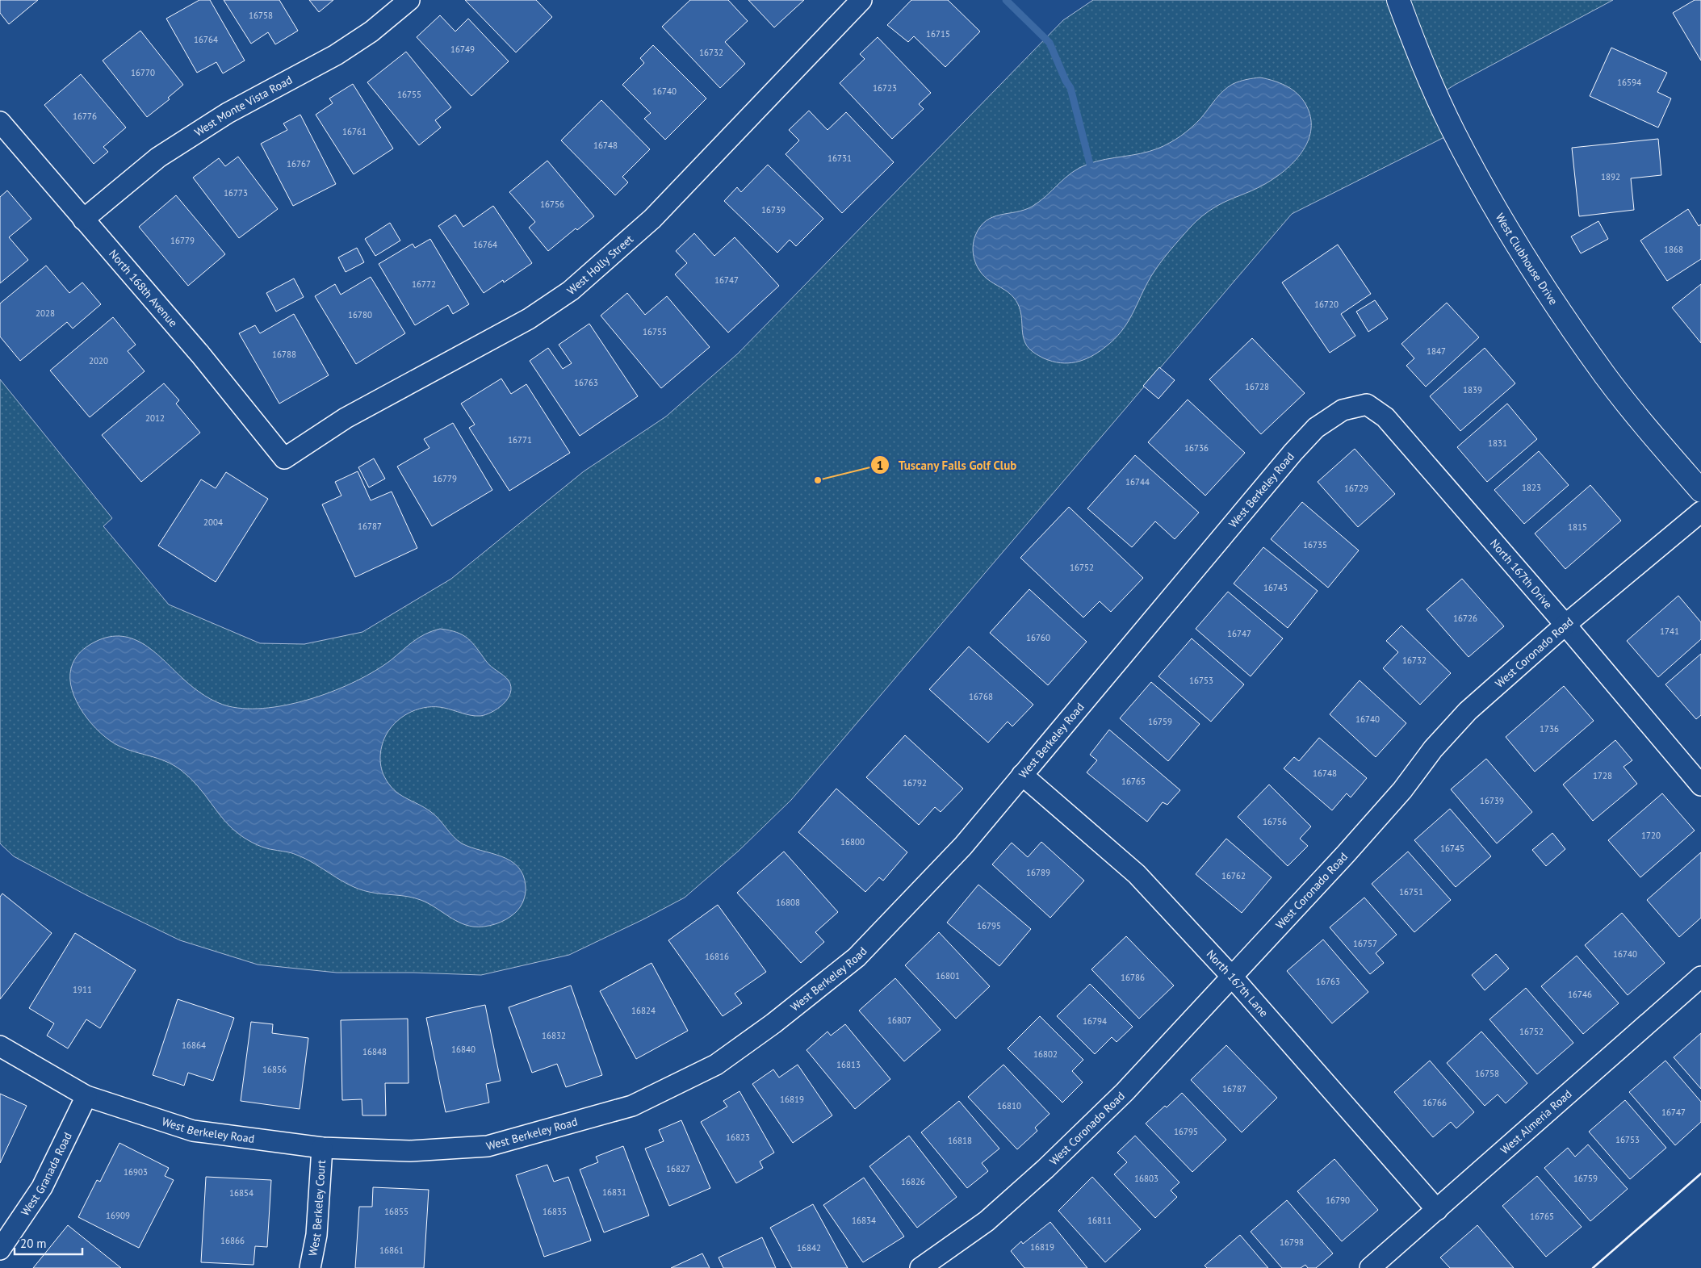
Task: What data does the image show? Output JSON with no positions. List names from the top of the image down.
{
  "streets": {
    "street": [
      "West Monte Vista Road",
      "West Clubhouse Drive",
      "West Holly Street",
      "North 168th Avenue",
      "West Berkeley Road",
      "North 167th Drive",
      "West Coronado Road",
      "North 167th Lane",
      "West Almeria Road",
      "West Granada Road",
      "West Berkeley Court"
    ]
  },
  "crossings": [
    ["West Monte Vista Road", "North 168th Avenue"],
    ["West Holly Street", "North 168th Avenue"],
    ["West Berkeley Road", "North 167th Drive"],
    ["West Berkeley Road", "North 167th Lane"],
    ["West Berkeley Road", "West Granada Road"],
    ["West Berkeley Road", "West Berkeley Court"],
    ["North 167th Drive", "West Coronado Road"],
    ["West Coronado Road", "North 167th Lane"],
    ["North 167th Lane", "West Almeria Road"]
  ],
  "places": ["Tuscany Falls Golf Club"],
  "house_numbers": [
    "16758",
    "16715",
    "16764",
    "16749",
    "16732",
    "16770",
    "16594",
    "16723",
    "16740",
    "16755",
    "16776",
    "16761",
    "16748",
    "16731",
    "16767",
    "1892",
    "16773",
    "16756",
    "16739",
    "16779",
    "16764",
    "1868",
    "16747",
    "16772",
    "16720",
    "2028",
    "16780",
    "16755",
    "1847",
    "16788",
    "2020",
    "16763",
    "16728",
    "1839",
    "2012",
    "16771",
    "1831",
    "16736",
    "16779",
    "16744",
    "1823",
    "16729",
    "2004",
    "16787",
    "1815",
    "16735",
    "16752",
    "16743",
    "16726",
    "1741",
    "16747",
    "16760",
    "16732",
    "16753",
    "16768",
    "16740",
    "16759",
    "1736",
    "16748",
    "1728",
    "16765",
    "16792",
    "16739",
    "16756",
    "1720",
    "16800",
    "16745",
    "16789",
    "16762",
    "16751",
    "16808",
    "16795",
    "16757",
    "16740",
    "16816",
    "16801",
    "16786",
    "16763",
    "1911",
    "16746",
    "16824",
    "16807",
    "16794",
    "16752",
    "16832",
    "16864",
    "16840",
    "16848",
    "16802",
    "16813",
    "16856",
    "16758",
    "16787",
    "16819",
    "16766",
    "16810",
    "16747",
    "16795",
    "16823",
    "16753",
    "16818",
    "16827",
    "16903",
    "16803",
    "16759",
    "16826",
    "16831",
    "16854",
    "16790",
    "16855",
    "16835",
    "16909",
    "16765",
    "16834",
    "16811",
    "16866",
    "16798",
    "16819",
    "16842",
    "16861"
  ],
  "scale_bar": "20 m"
}
